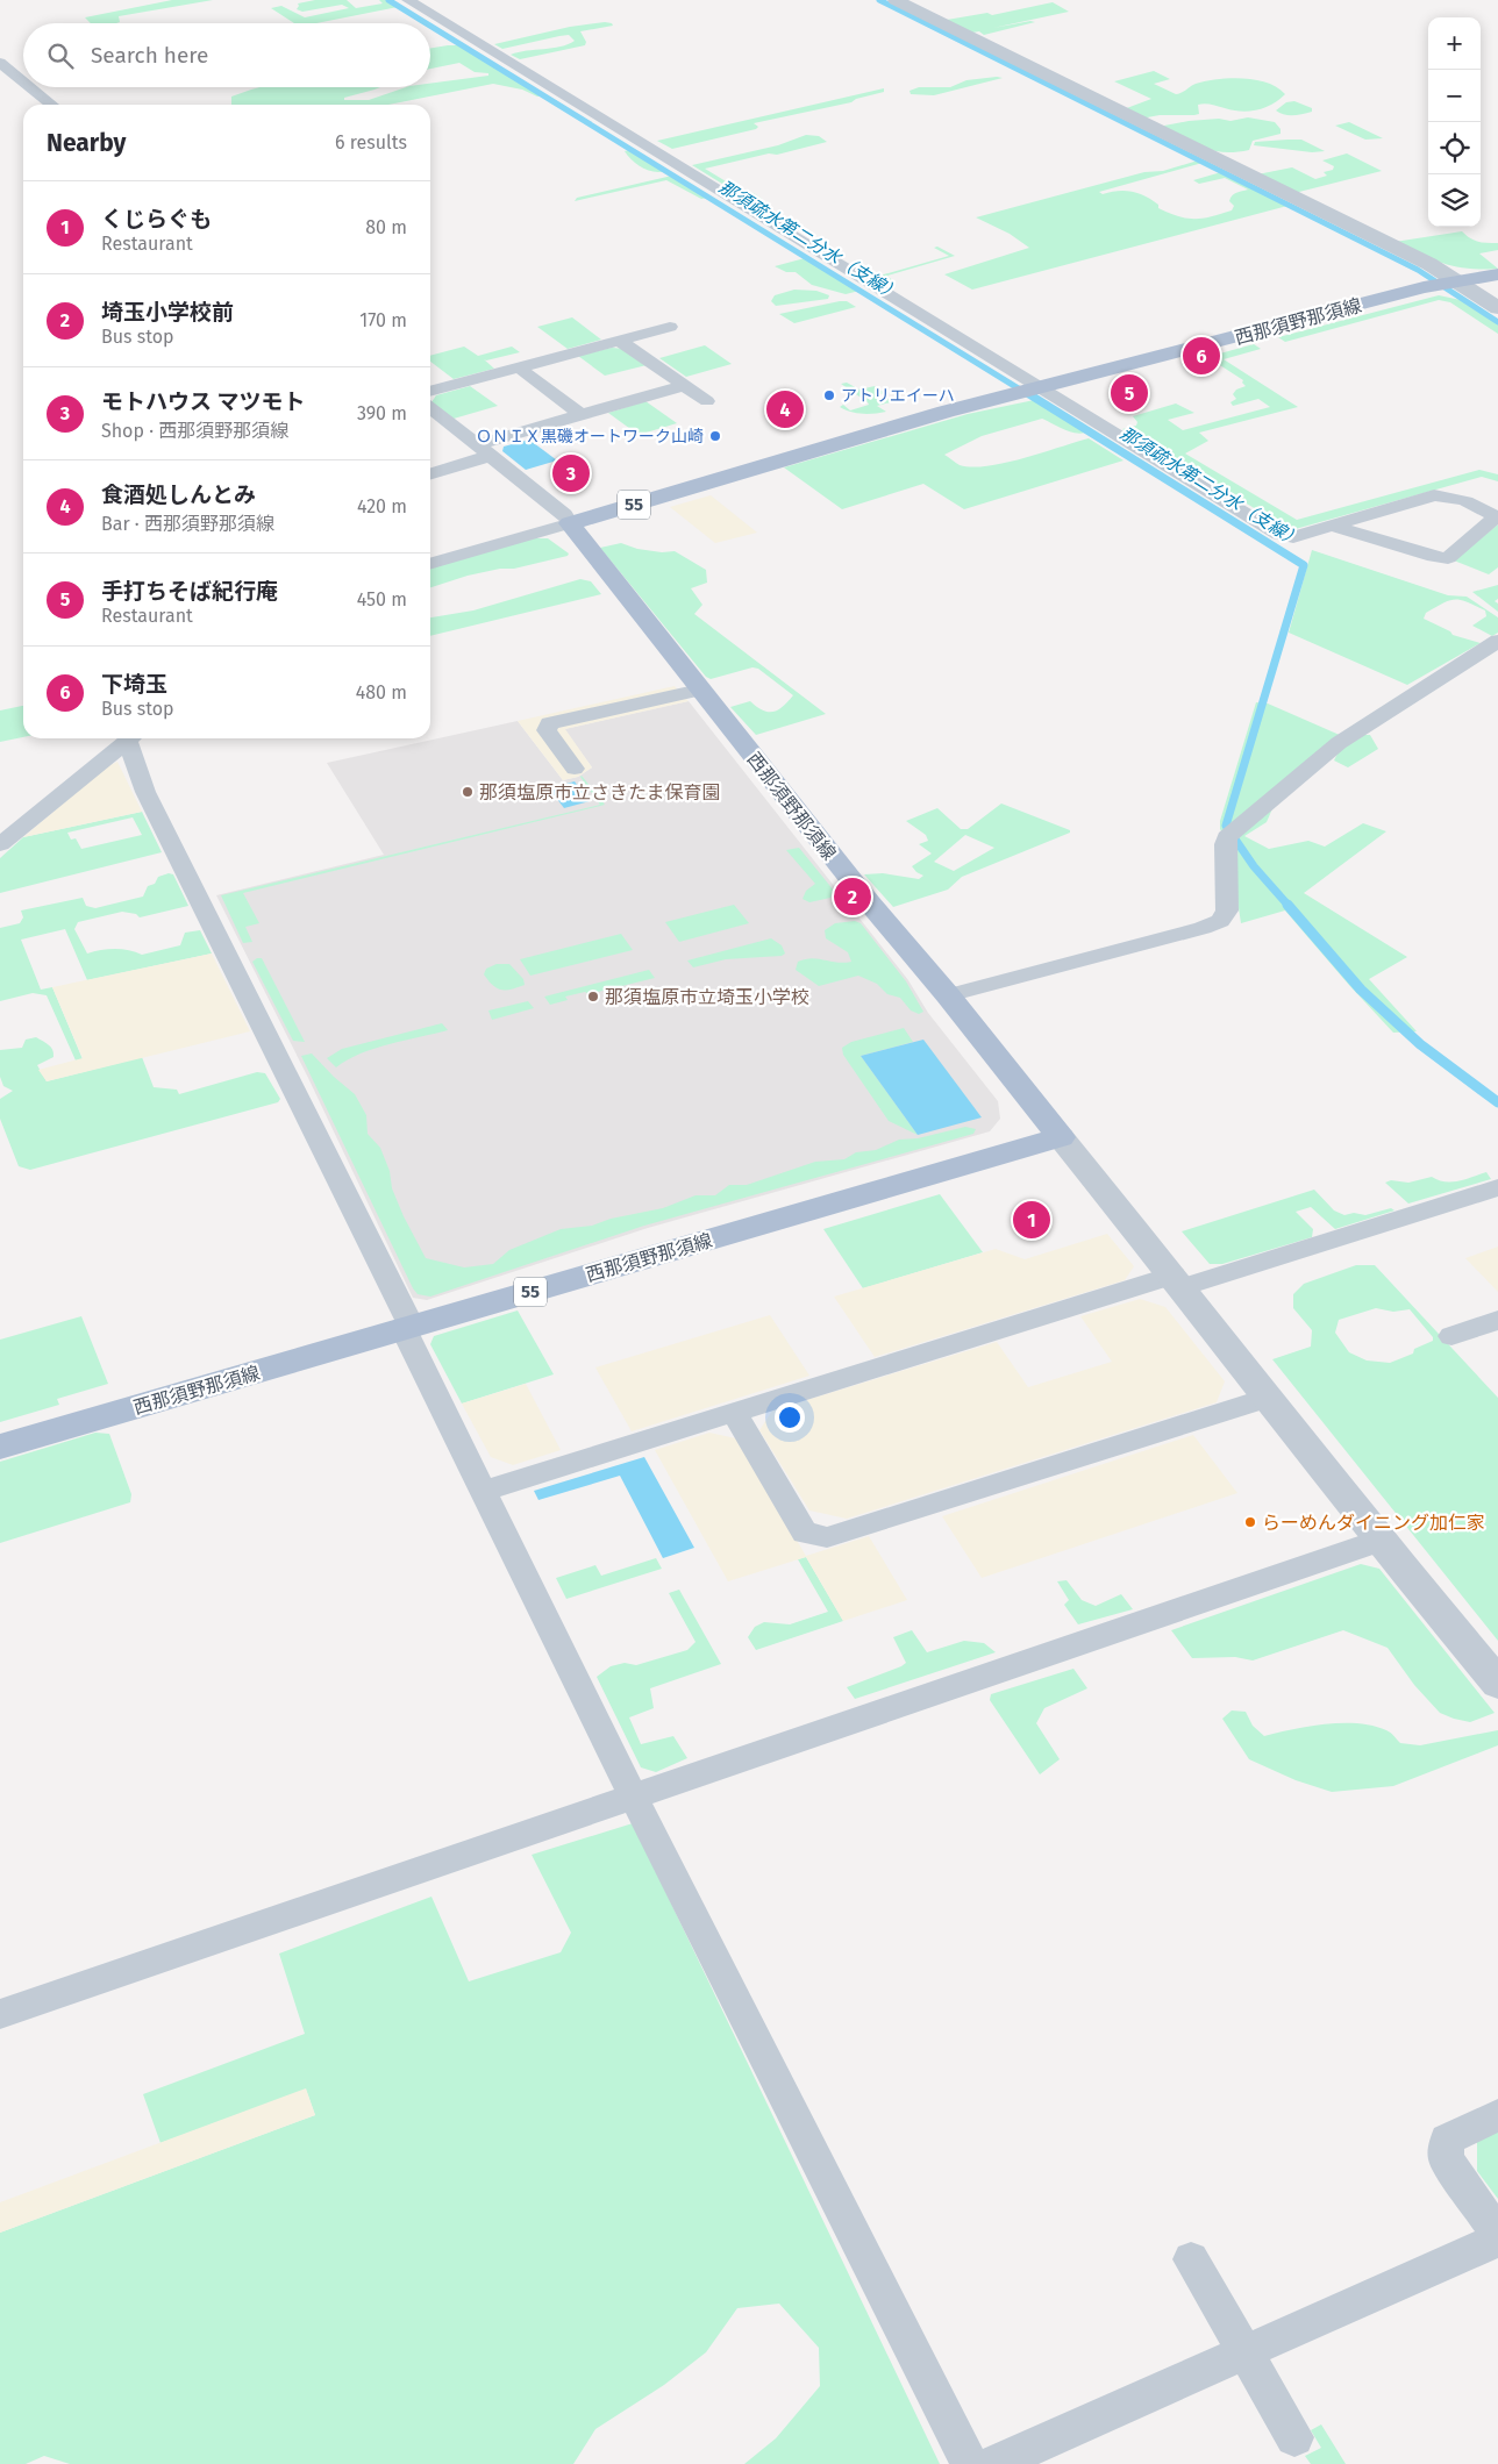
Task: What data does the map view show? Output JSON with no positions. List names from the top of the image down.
{
  "streets": {
    "main road": ["西那須野那須線", "55"]
  },
  "water": ["那須疏水第二分水（支線）"],
  "places": [
    "アトリエイーハ",
    "ＯＮＩＸ黒磯オートワーク山崎",
    "那須塩原市立さきたま保育園",
    "那須塩原市立埼玉小学校",
    "らーめんダイニング加仁家"
  ],
  "page": {
    "map_buttons": ["+", "−"],
    "search": "Search here",
    "heading": ["Nearby", "6 results"],
    "list": [
      {
        "mark": "1",
        "name": "くじらぐも",
        "note": "Restaurant",
        "value": "80 m"
      },
      {
        "mark": "2",
        "name": "埼玉小学校前",
        "note": "Bus stop",
        "value": "170 m"
      },
      {
        "mark": "3",
        "name": "モトハウス マツモト",
        "note": "Shop · 西那須野那須線",
        "value": "390 m"
      },
      {
        "mark": "4",
        "name": "食酒処しんとみ",
        "note": "Bar · 西那須野那須線",
        "value": "420 m"
      },
      {
        "mark": "5",
        "name": "手打ちそば紀行庵",
        "note": "Restaurant",
        "value": "450 m"
      },
      {
        "mark": "6",
        "name": "下埼玉",
        "note": "Bus stop",
        "value": "480 m"
      }
    ],
    "pins": [
      "6",
      "5",
      "4",
      "3",
      "2",
      "1"
    ]
  }
}
